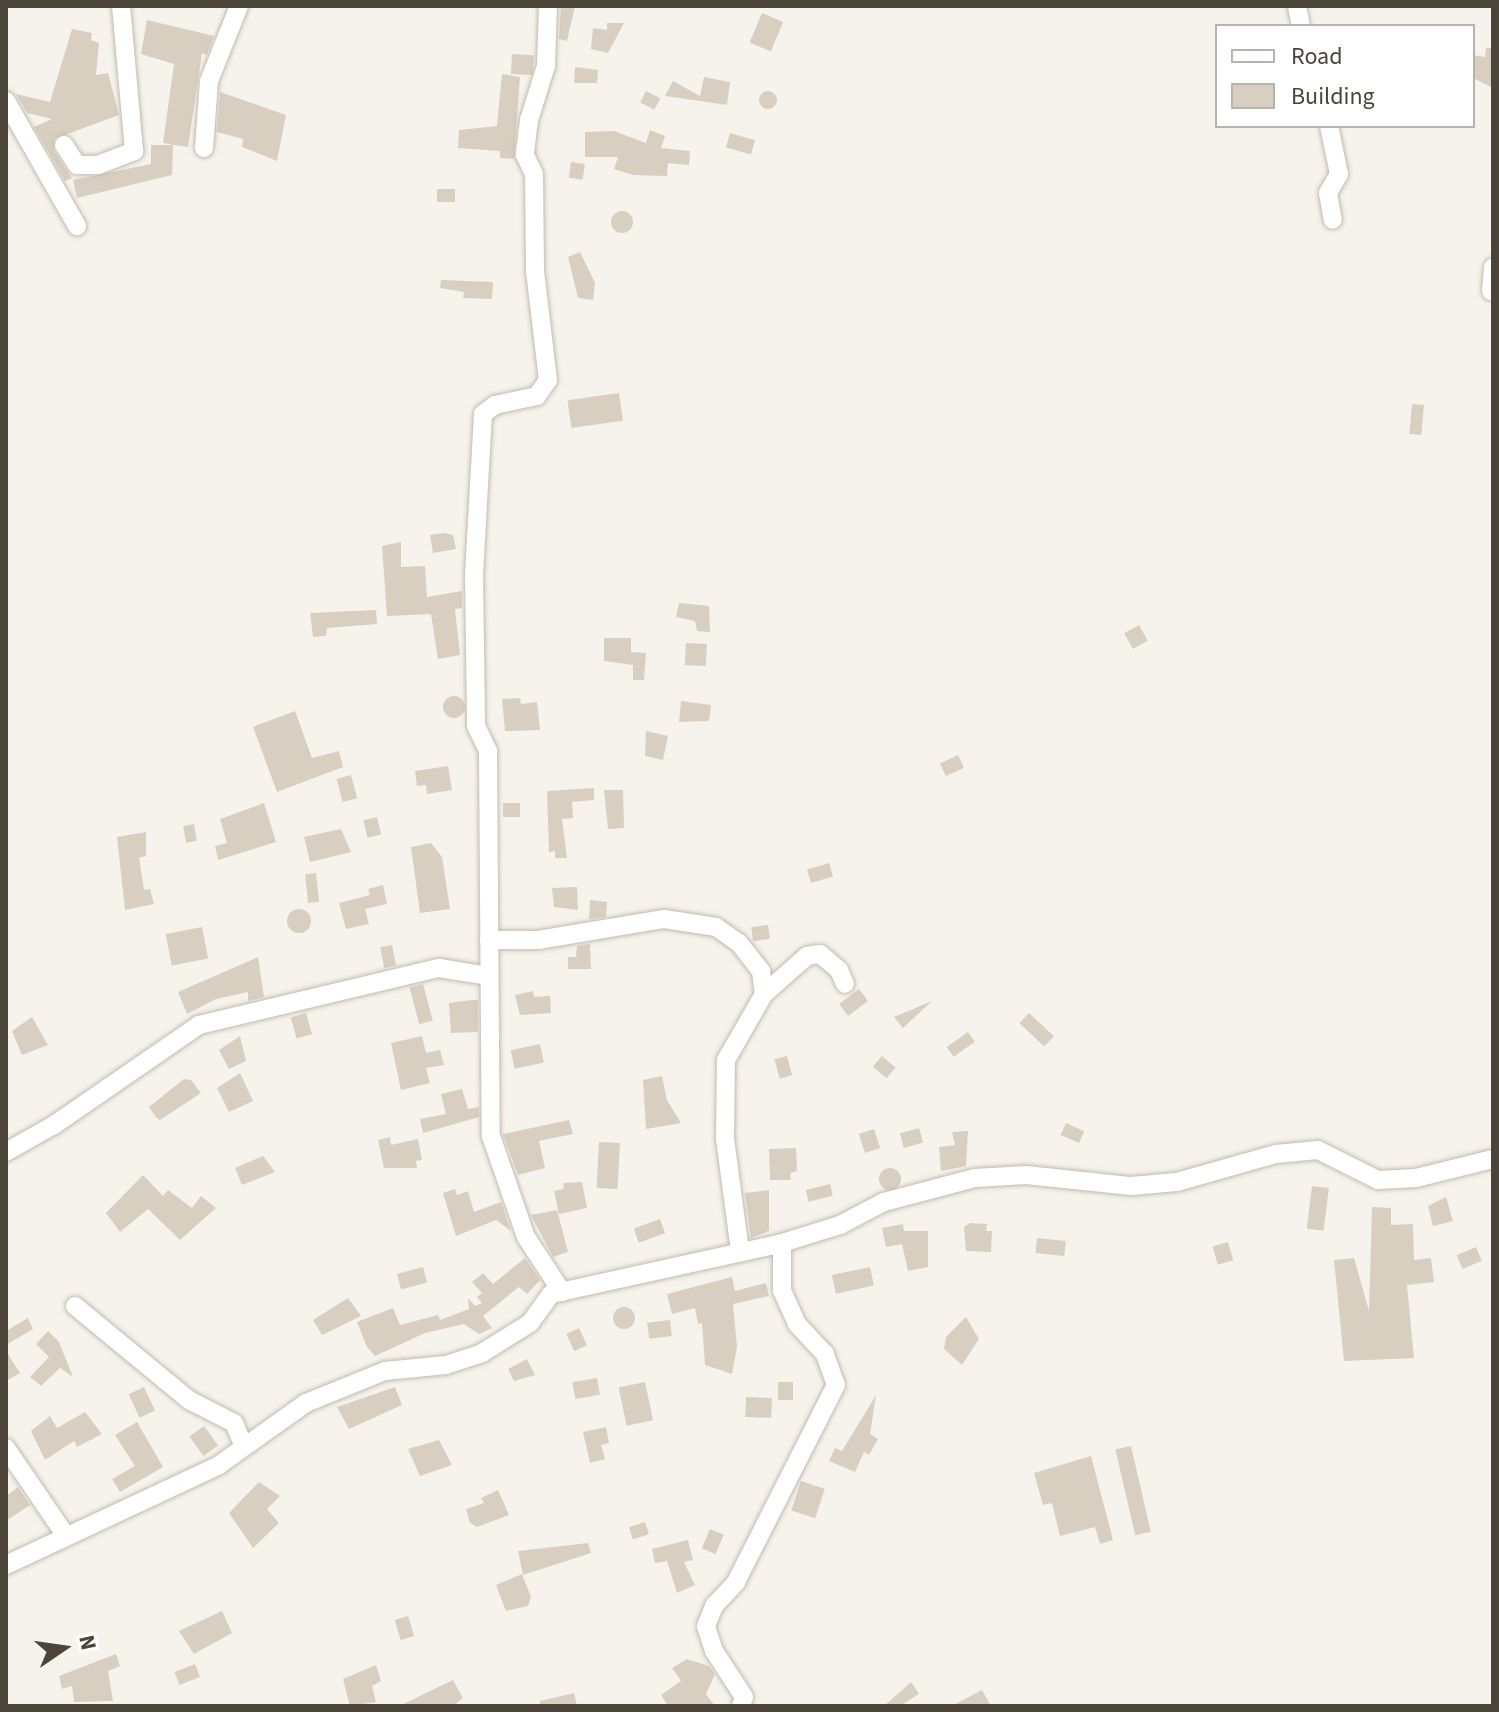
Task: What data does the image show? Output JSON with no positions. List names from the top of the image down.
{
  "legend": ["Road", "Building"],
  "north": "right"
}
